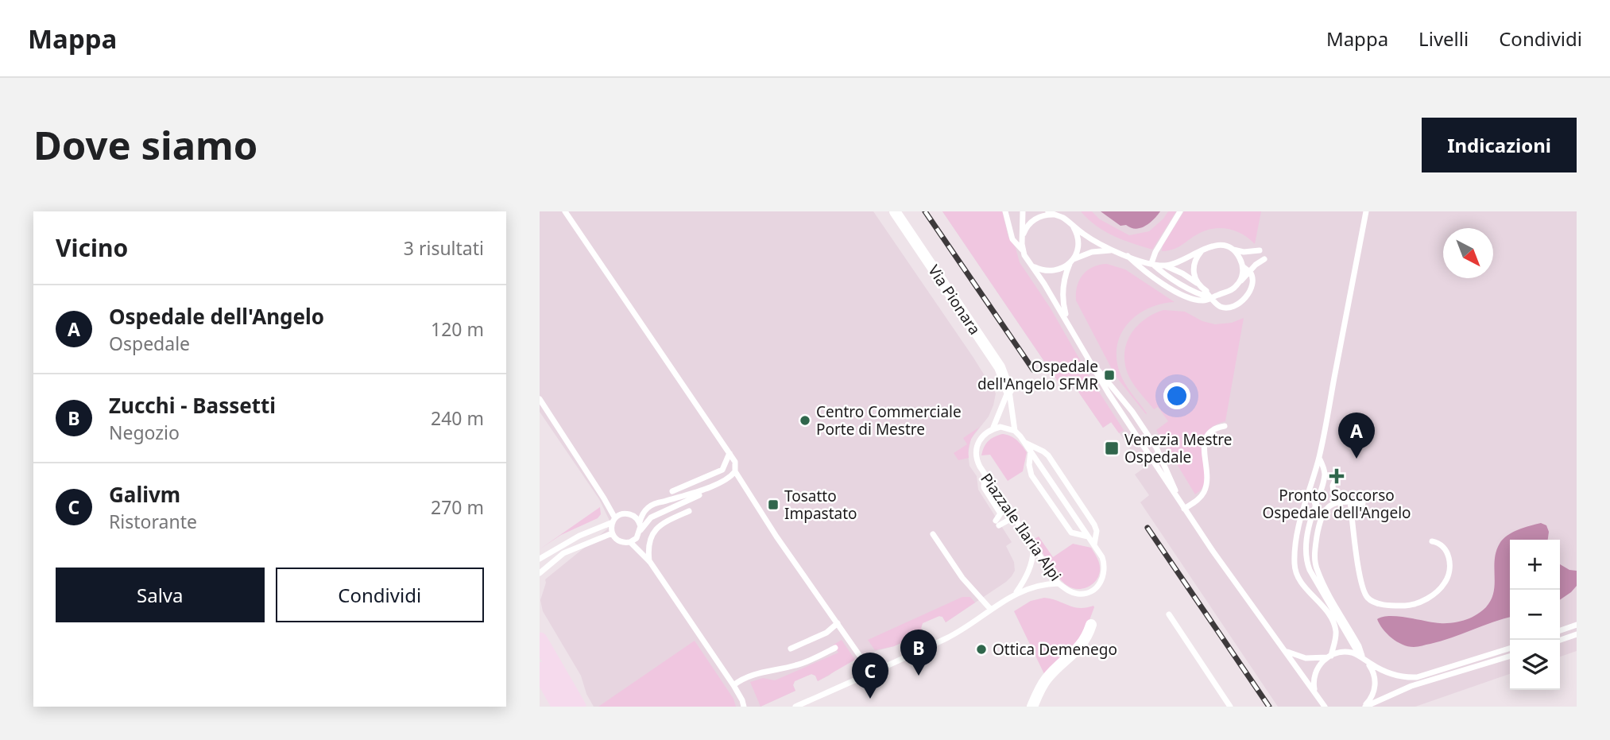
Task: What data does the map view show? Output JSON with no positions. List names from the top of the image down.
{
  "streets": {
    "street": ["Via Pionara"],
    "lane": ["Piazzale Ilaria Alpi"]
  },
  "crossings": [
    ["Via Pionara", "Piazzale Ilaria Alpi"]
  ],
  "places": {
    "transit": ["Ospedale dell'Angelo SFMR", "Venezia Mestre Ospedale", "Tosatto Impastato"],
    "other": ["Centro Commerciale Porte di Mestre", "Ottica Demenego"],
    "health": ["Pronto Soccorso Ospedale dell'Angelo"]
  },
  "north": "bottom right",
  "page": {
    "header": "Mappa",
    "nav": ["Mappa", "Livelli", "Condividi"],
    "buttons": [
      "Indicazioni",
      ["Salva", "Condividi"]
    ],
    "title": "Dove siamo",
    "heading": ["Vicino", "3 risultati"],
    "list": [
      {
        "mark": "A",
        "name": "Ospedale dell'Angelo",
        "note": "Ospedale",
        "value": "120 m"
      },
      {
        "mark": "B",
        "name": "Zucchi - Bassetti",
        "note": "Negozio",
        "value": "240 m"
      },
      {
        "mark": "C",
        "name": "Galivm",
        "note": "Ristorante",
        "value": "270 m"
      }
    ],
    "pins": ["A", "B", "C"],
    "map_buttons": ["+", "−"]
  }
}
